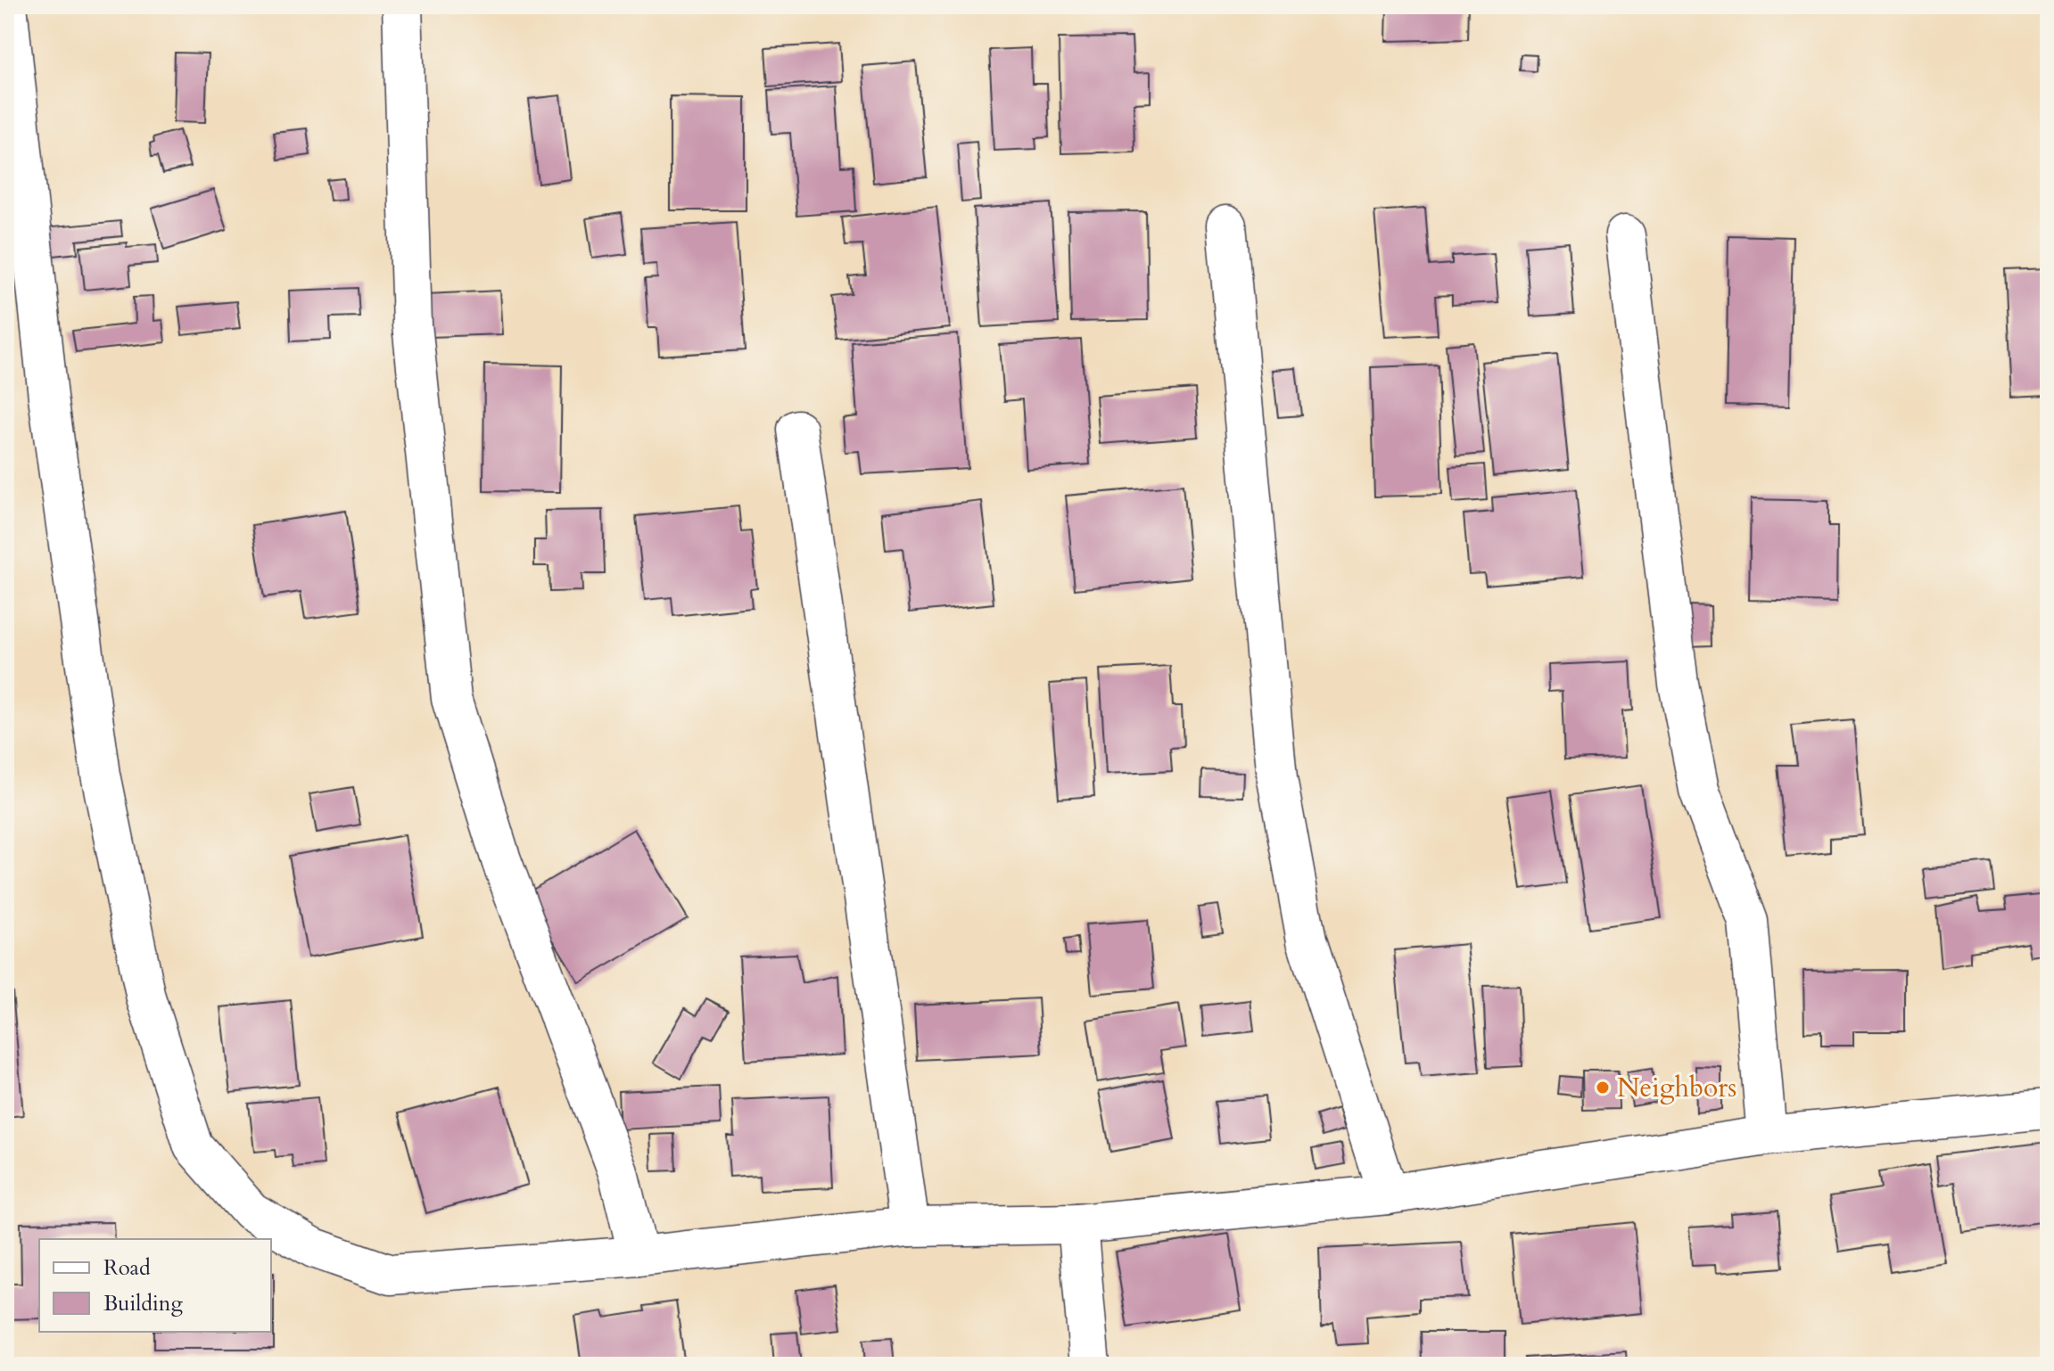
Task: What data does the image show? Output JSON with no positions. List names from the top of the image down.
{
  "places": ["Neighbors"],
  "legend": ["Road", "Building"]
}
